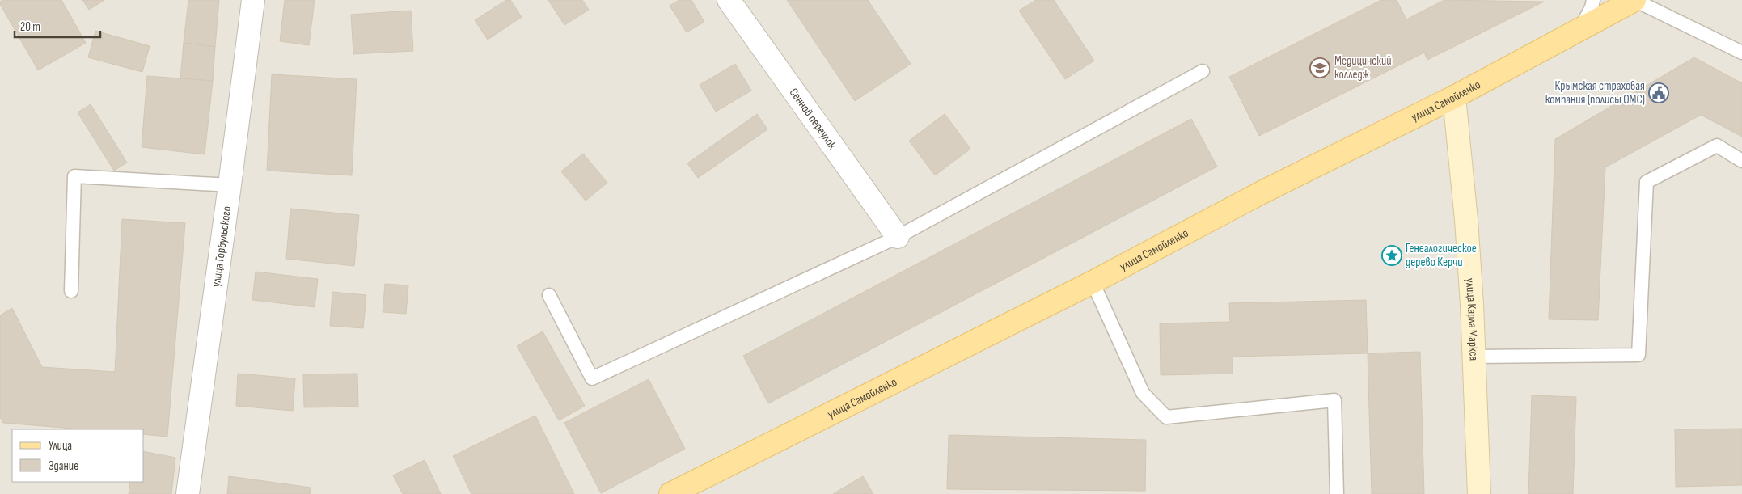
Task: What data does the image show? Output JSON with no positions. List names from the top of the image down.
{
  "streets": {
    "main road": ["улица Самойленко", "улица Карла Маркса"],
    "street": ["Сенной переулок", "улица Горбульского"]
  },
  "crossings": [
    ["улица Самойленко", "улица Карла Маркса"]
  ],
  "places": {
    "school or university": ["Медицинский колледж"],
    "public building": ["Крымская страховая компания (полисы ОМС)"],
    "place": ["Генеалогическое дерево Керчи"]
  },
  "legend": ["Улица", "Здание"],
  "scale_bar": "20 m"
}
